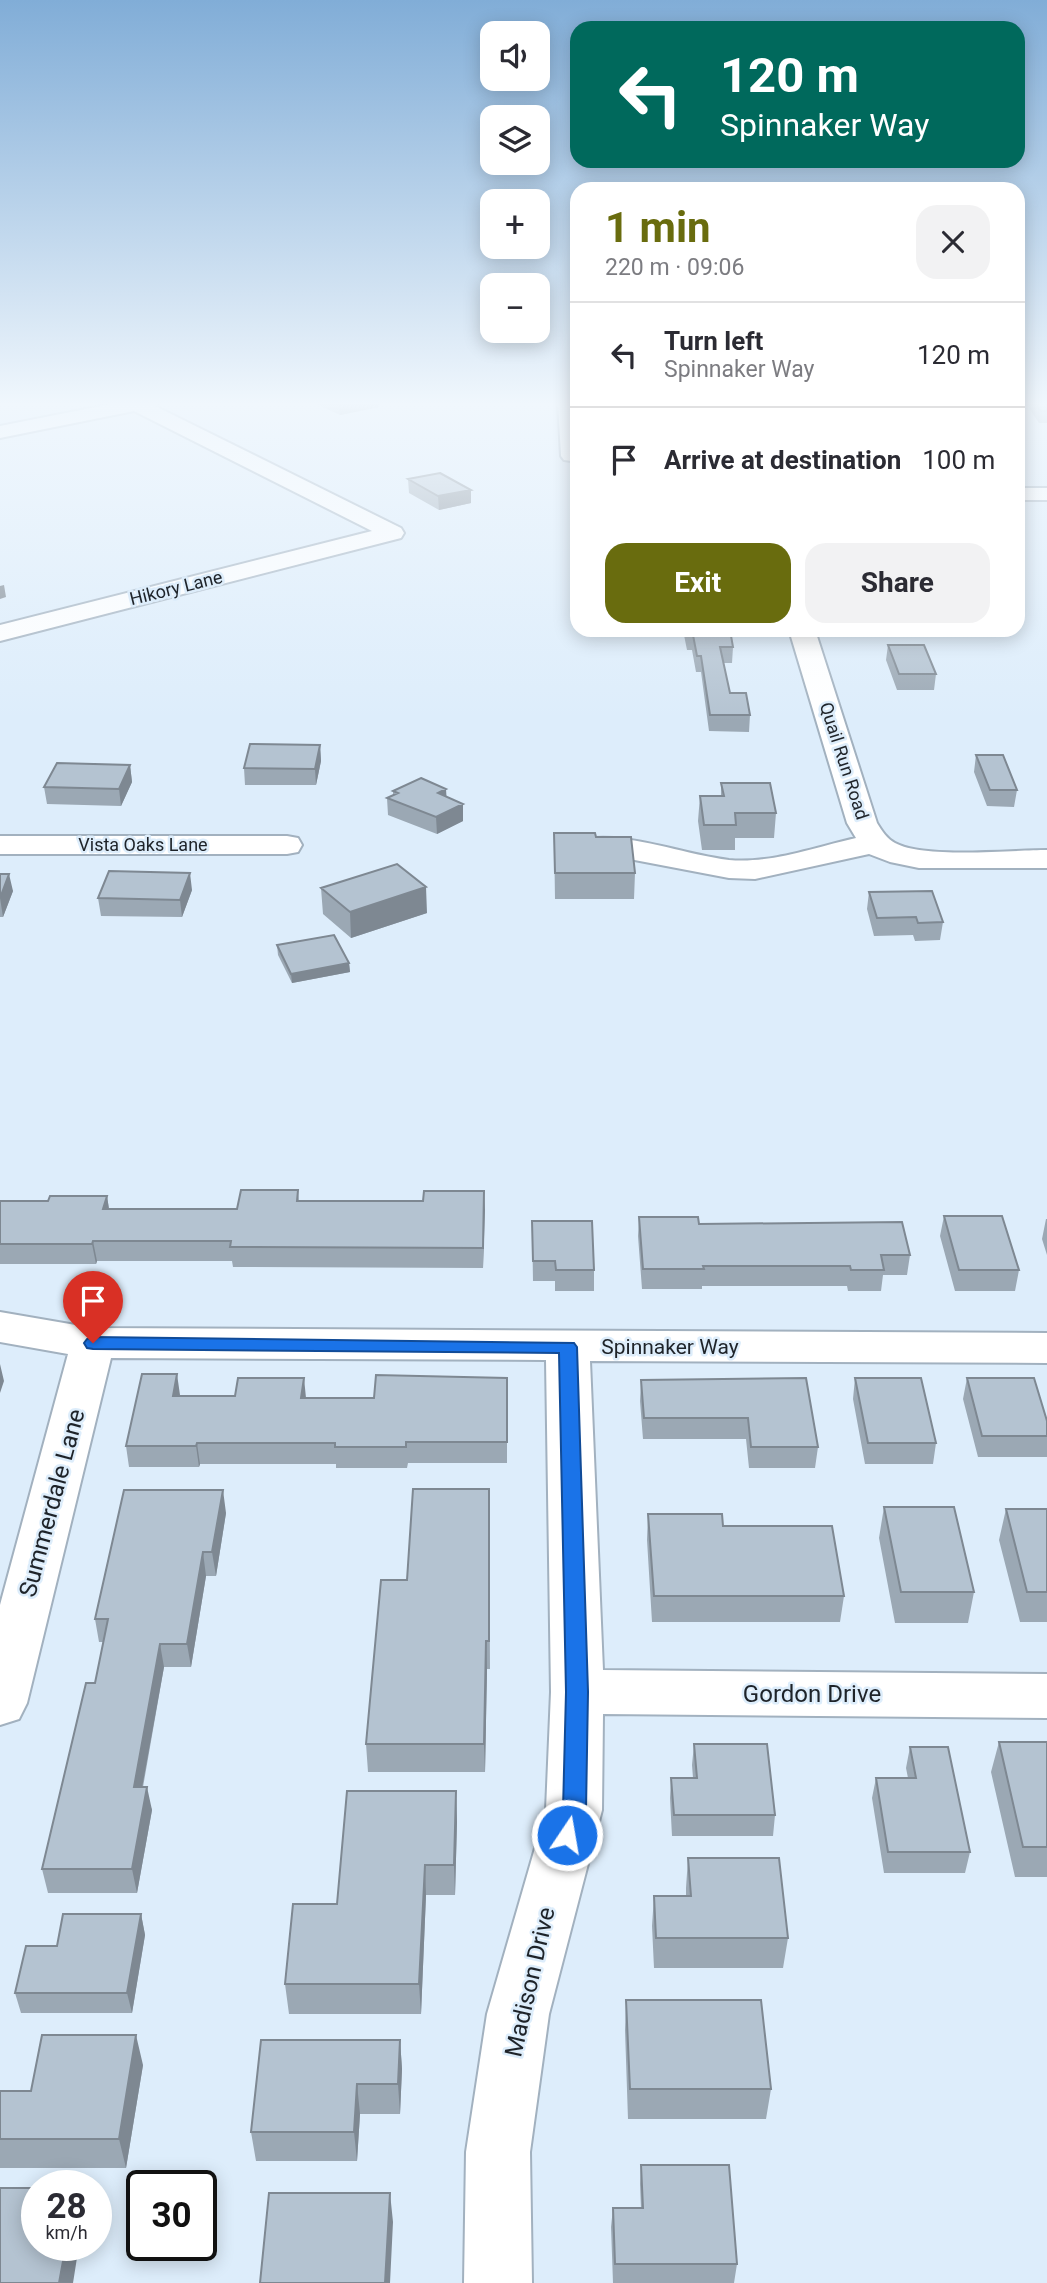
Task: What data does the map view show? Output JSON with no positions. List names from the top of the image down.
{
  "streets": {
    "street": [
      "Hikory Lane",
      "Quail Run Road",
      "Vista Oaks Lane",
      "Spinnaker Way",
      "Summerdale Lane",
      "Gordon Drive",
      "Madison Drive"
    ]
  },
  "crossings": [
    ["Spinnaker Way", "Summerdale Lane"],
    ["Spinnaker Way", "Madison Drive"],
    ["Gordon Drive", "Madison Drive"]
  ],
  "page": {
    "map_buttons": ["+", "−"],
    "turn": ["120 m", "Spinnaker Way"],
    "heading": ["1 min", "220 m · 09:06"],
    "list": [
      {
        "name": "Turn left",
        "note": "Spinnaker Way",
        "value": "120 m"
      },
      {
        "name": "Arrive at destination",
        "value": "100 m"
      }
    ],
    "buttons": ["Exit", "Share"],
    "speed": "28 km/h",
    "limit": "30"
  }
}
